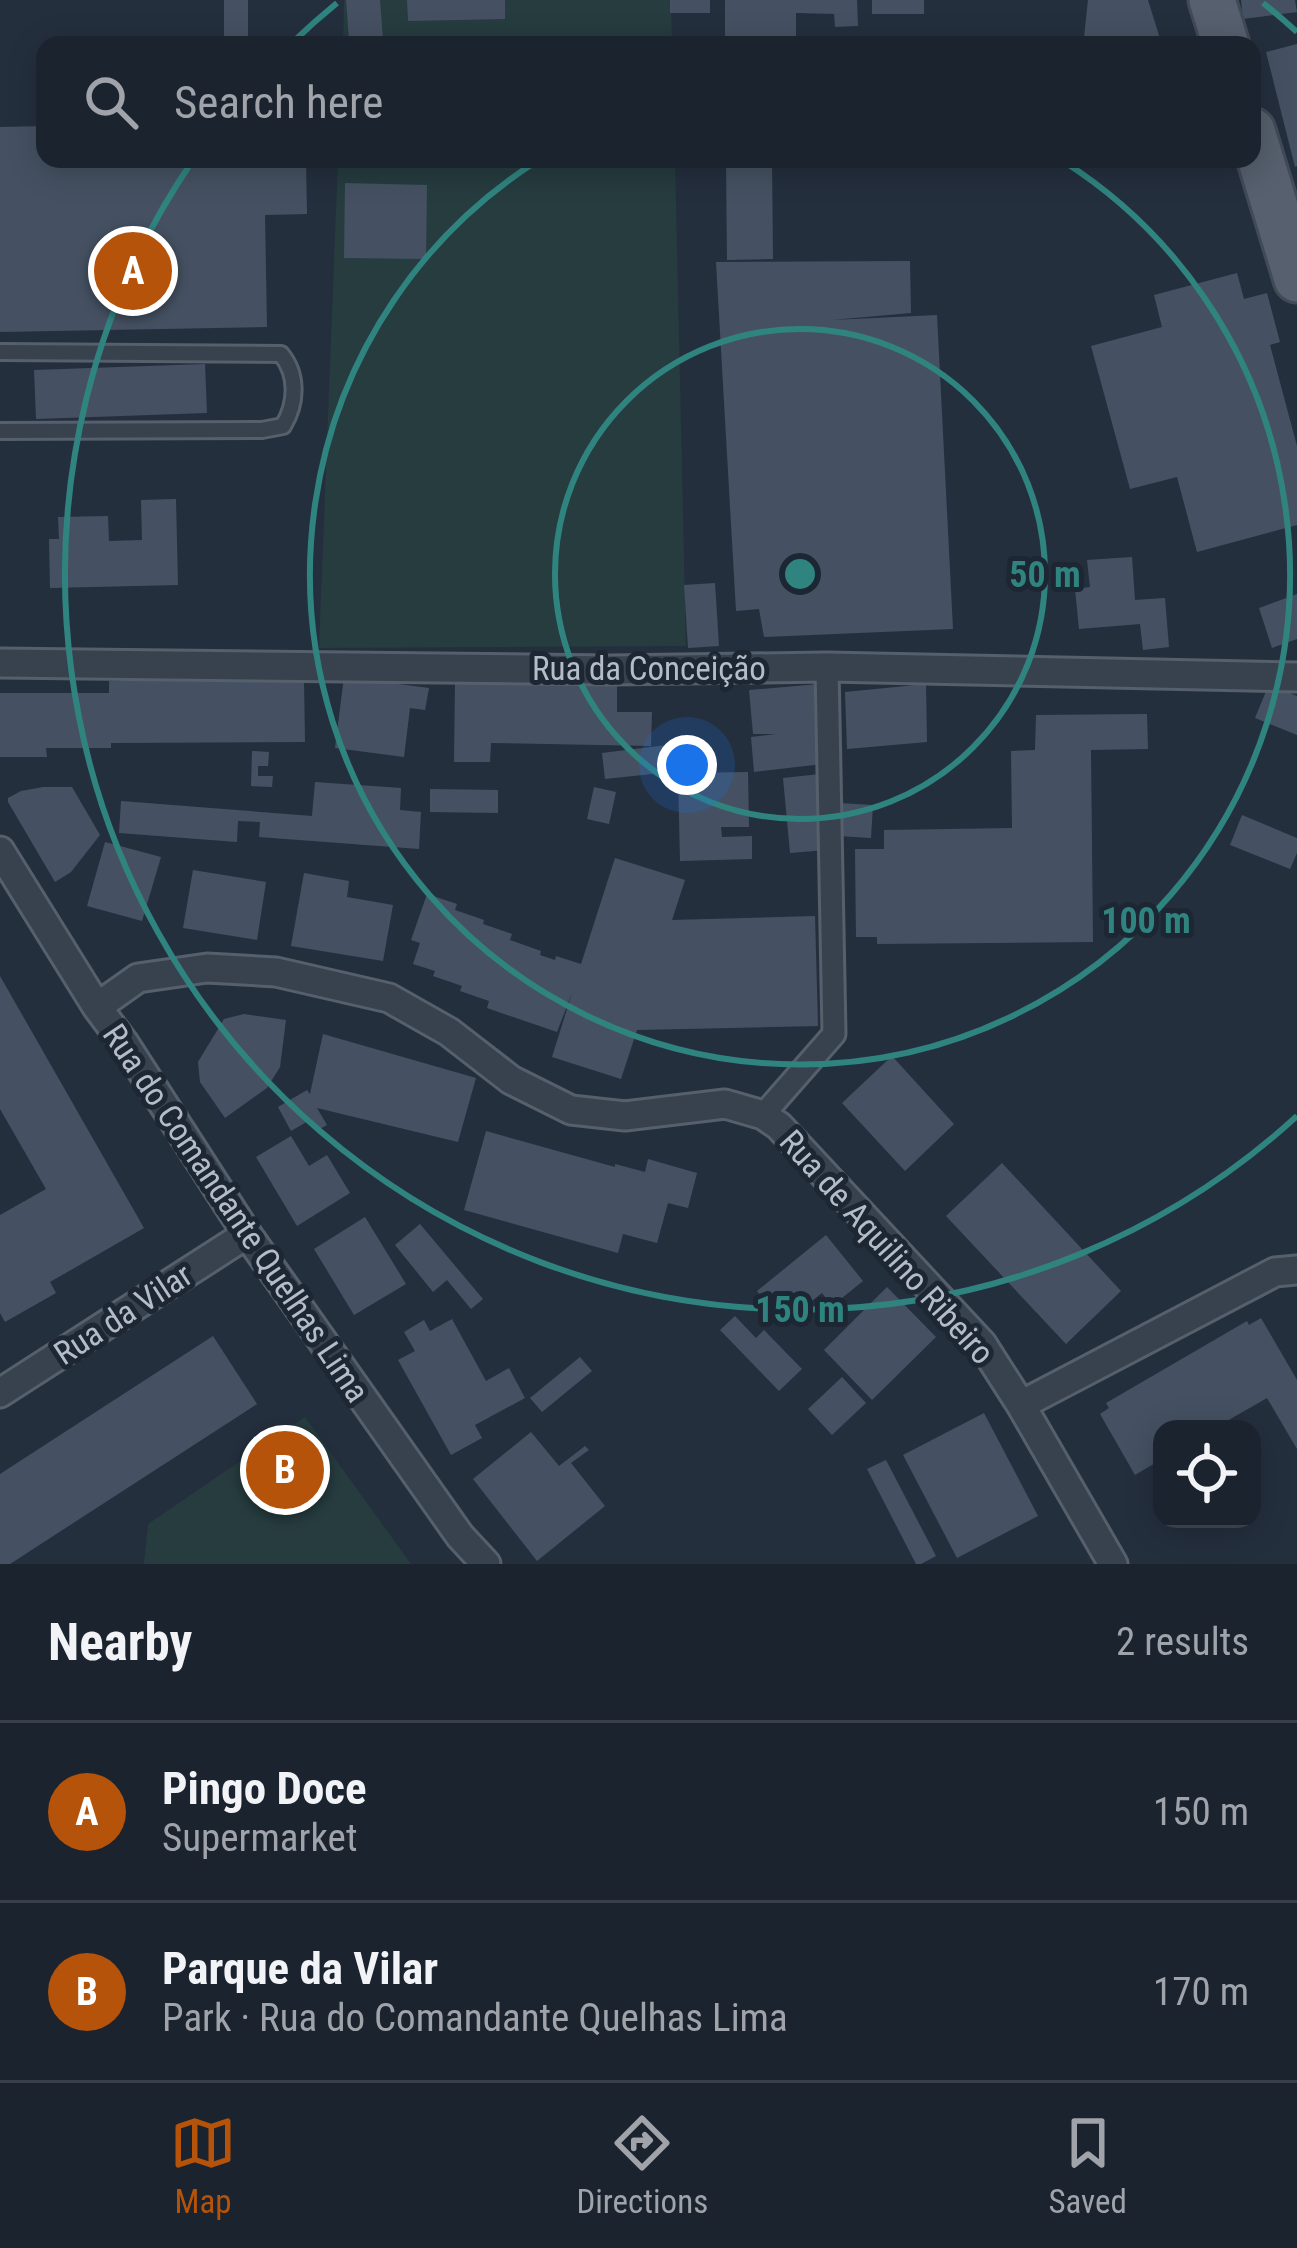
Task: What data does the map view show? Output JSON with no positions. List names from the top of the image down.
{
  "streets": {
    "street": [
      "Rua da Conceição",
      "Rua do Comandante Quelhas Lima",
      "Rua de Aquilino Ribeiro",
      "Rua da Vilar"
    ]
  },
  "crossings": [
    ["Rua do Comandante Quelhas Lima", "Rua de Aquilino Ribeiro"],
    ["Rua do Comandante Quelhas Lima", "Rua da Vilar"]
  ],
  "page": {
    "search": "Search here",
    "pins": ["A", "B"],
    "heading": ["Nearby", "2 results"],
    "list": [
      {
        "mark": "A",
        "name": "Pingo Doce",
        "note": "Supermarket",
        "value": "150 m"
      },
      {
        "mark": "B",
        "name": "Parque da Vilar",
        "note": "Park · Rua do Comandante Quelhas Lima",
        "value": "170 m"
      }
    ],
    "nav": ["Map", "Directions", "Saved"]
  },
  "rings": ["50 m", "100 m", "150 m"]
}
